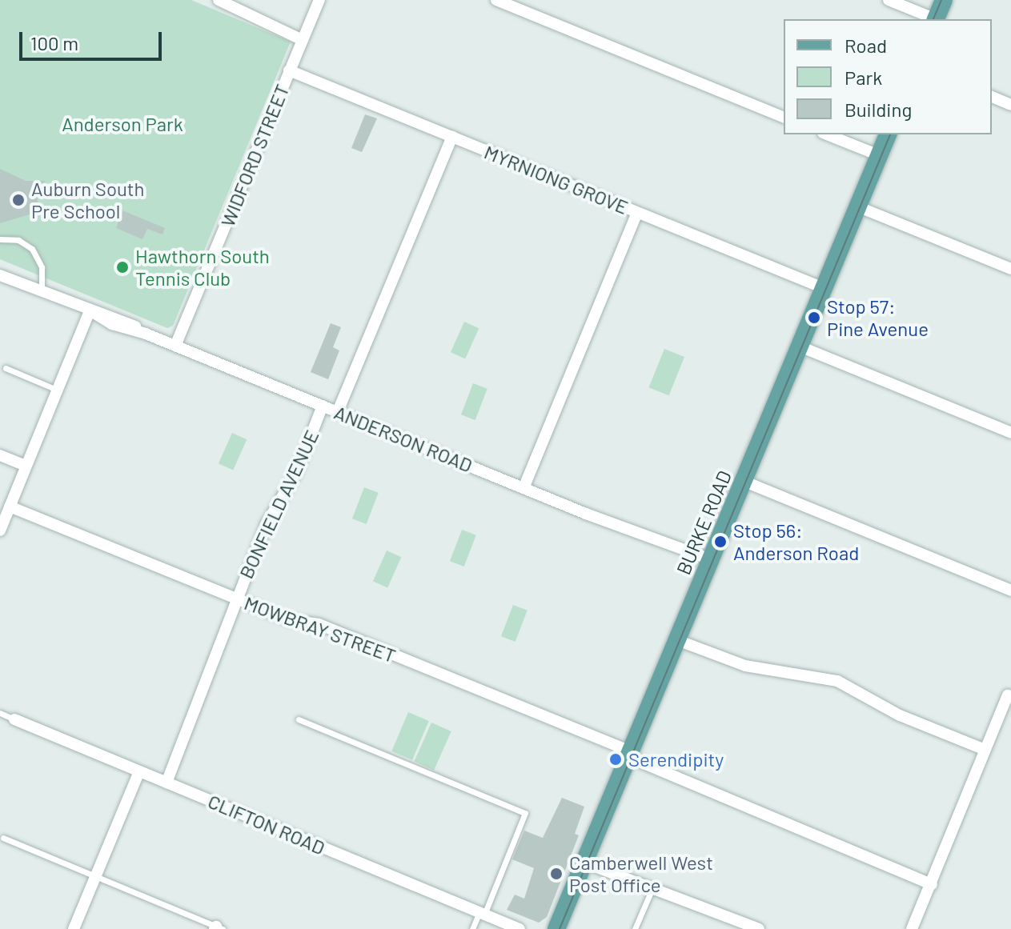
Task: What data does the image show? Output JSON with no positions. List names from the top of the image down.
{
  "streets": {
    "main road": ["BURKE ROAD"],
    "street": [
      "WIDFORD STREET",
      "MYRNIONG GROVE",
      "ANDERSON ROAD",
      "BONFIELD AVENUE",
      "MOWBRAY STREET",
      "CLIFTON ROAD"
    ]
  },
  "crossings": [
    ["WIDFORD STREET", "MYRNIONG GROVE"],
    ["WIDFORD STREET", "ANDERSON ROAD"],
    ["MYRNIONG GROVE", "BURKE ROAD"],
    ["ANDERSON ROAD", "BONFIELD AVENUE"],
    ["ANDERSON ROAD", "BURKE ROAD"],
    ["BONFIELD AVENUE", "MOWBRAY STREET"],
    ["BONFIELD AVENUE", "CLIFTON ROAD"],
    ["BURKE ROAD", "MOWBRAY STREET"]
  ],
  "parks": ["Anderson Park"],
  "places": [
    "Auburn South Pre School",
    "Hawthorn South Tennis Club",
    "Stop 57: Pine Avenue",
    "Stop 56: Anderson Road",
    "Serendipity",
    "Camberwell West Post Office"
  ],
  "legend": ["Road", "Park", "Building"],
  "scale_bar": "100 m"
}
